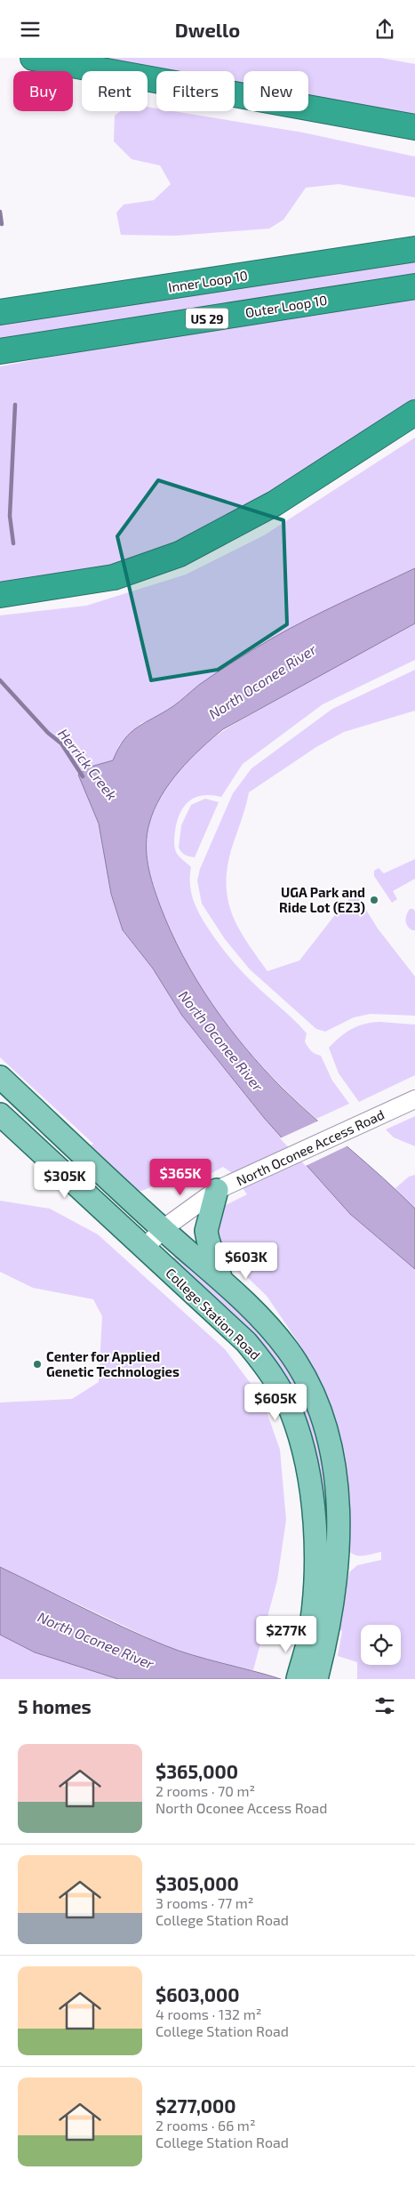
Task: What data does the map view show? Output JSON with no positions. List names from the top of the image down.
{
  "streets": {
    "highway": ["Inner Loop 10", "Outer Loop 10", "US 29"],
    "main road": ["College Station Road"],
    "street": ["North Oconee Access Road"]
  },
  "crossings": [
    ["North Oconee Access Road", "College Station Road"]
  ],
  "water": ["North Oconee River", "Herrick Creek"],
  "places": ["UGA Park and Ride Lot (E23)", "Center for Applied Genetic Technologies"],
  "page": {
    "header": "Dwello",
    "chip": [
      "Buy",
      "Rent",
      "Filters",
      "New"
    ],
    "price": [
      "$365K",
      "$305K",
      "$603K",
      "$605K",
      "$277K"
    ],
    "heading": "5 homes",
    "list": [
      {
        "name": "$365,000",
        "note": "2 rooms · 70 m² · North Oconee Access Road"
      },
      {
        "name": "$305,000",
        "note": "3 rooms · 77 m² · College Station Road"
      },
      {
        "name": "$603,000",
        "note": "4 rooms · 132 m² · College Station Road"
      },
      {
        "name": "$277,000",
        "note": "2 rooms · 66 m² · College Station Road"
      }
    ]
  }
}
